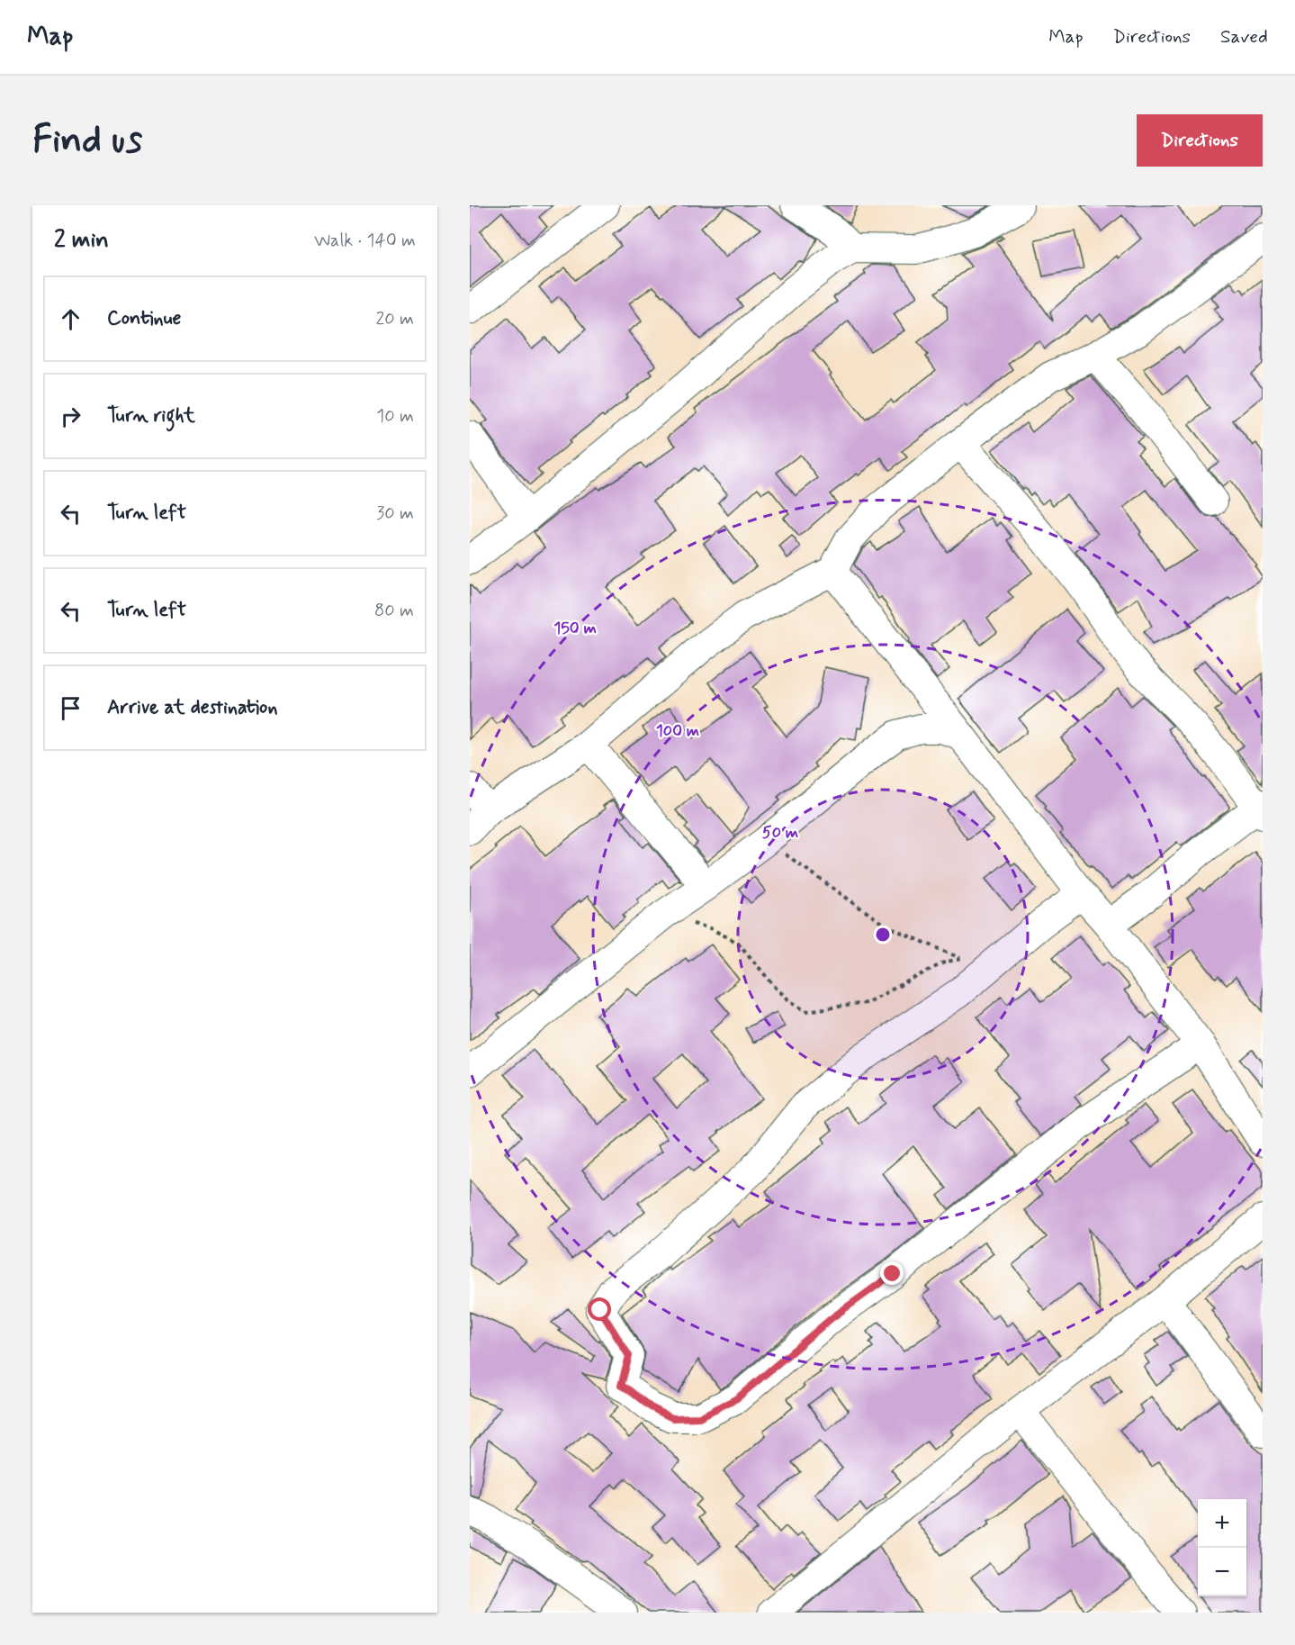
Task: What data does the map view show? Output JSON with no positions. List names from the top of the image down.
{
  "page": {
    "header": "Map",
    "nav": ["Map", "Directions", "Saved"],
    "buttons": "Directions",
    "title": "Find us",
    "heading": ["2 min", "Walk · 140 m"],
    "list": [
      ["Continue", "20 m"],
      ["Turn right", "10 m"],
      ["Turn left", "30 m"],
      ["Turn left", "80 m"],
      "Arrive at destination"
    ],
    "map_buttons": ["+", "−"]
  },
  "rings": ["150 m", "100 m", "50 m"]
}
